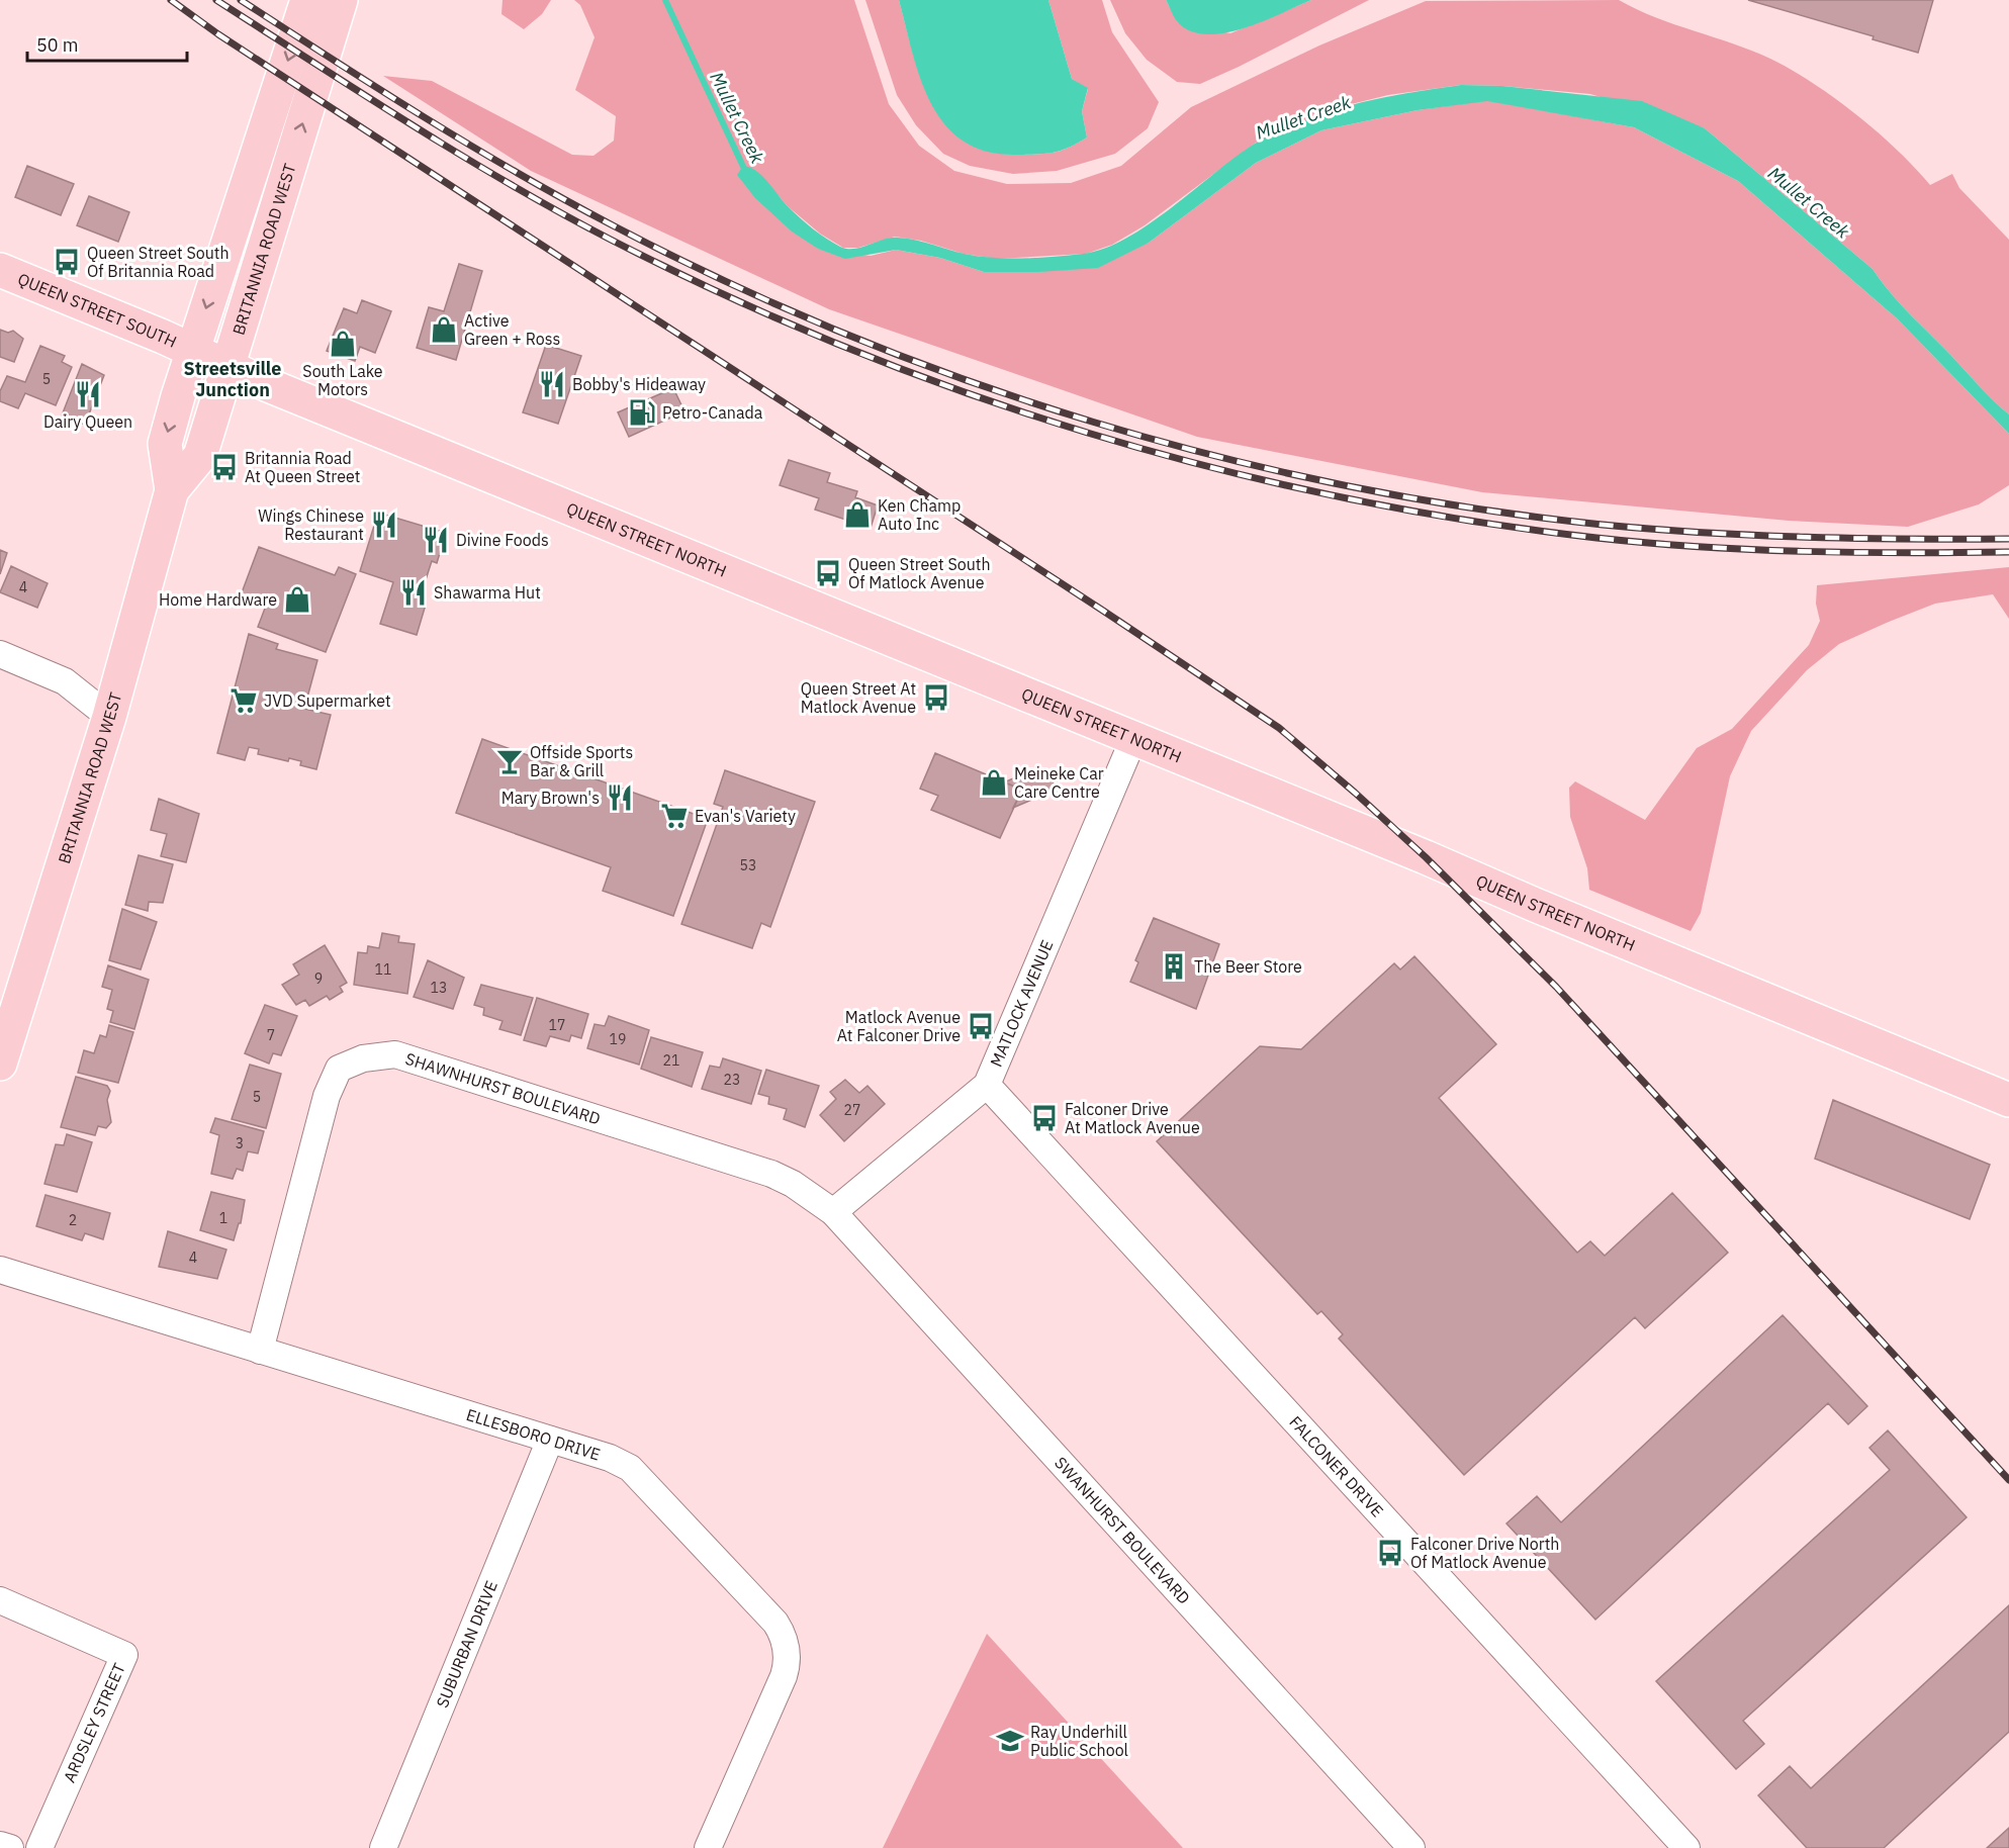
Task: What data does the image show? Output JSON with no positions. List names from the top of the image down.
{
  "streets": {
    "main road": ["BRITANNIA ROAD WEST", "QUEEN STREET SOUTH", "QUEEN STREET NORTH"],
    "street": [
      "MATLOCK AVENUE",
      "SHAWNHURST BOULEVARD",
      "ELLESBORO DRIVE",
      "FALCONER DRIVE",
      "SWANHURST BOULEVARD",
      "SUBURBAN DRIVE",
      "ARDSLEY STREET"
    ]
  },
  "crossings": [
    ["BRITANNIA ROAD WEST", "QUEEN STREET SOUTH"],
    ["BRITANNIA ROAD WEST", "QUEEN STREET NORTH"],
    ["QUEEN STREET SOUTH", "QUEEN STREET NORTH"],
    ["QUEEN STREET NORTH", "MATLOCK AVENUE"],
    ["MATLOCK AVENUE", "SHAWNHURST BOULEVARD"],
    ["MATLOCK AVENUE", "FALCONER DRIVE"],
    ["MATLOCK AVENUE", "SWANHURST BOULEVARD"],
    ["SHAWNHURST BOULEVARD", "ELLESBORO DRIVE"],
    ["SHAWNHURST BOULEVARD", "SWANHURST BOULEVARD"],
    ["ELLESBORO DRIVE", "SUBURBAN DRIVE"]
  ],
  "districts": ["Streetsville Junction"],
  "water": ["Mullet Creek"],
  "places": {
    "bus stop": [
      "Queen Street South Of Britannia Road",
      "Britannia Road At Queen Street",
      "Queen Street South Of Matlock Avenue",
      "Queen Street At Matlock Avenue",
      "Matlock Avenue At Falconer Drive",
      "Falconer Drive At Matlock Avenue",
      "Falconer Drive North Of Matlock Avenue"
    ],
    "shop": [
      "Active Green + Ross",
      "South Lake Motors",
      "Ken Champ Auto Inc",
      "Home Hardware",
      "Meineke Car Care Centre"
    ],
    "restaurant": [
      "Bobby's Hideaway",
      "Dairy Queen",
      "Wings Chinese Restaurant",
      "Divine Foods",
      "Shawarma Hut",
      "Mary Brown's"
    ],
    "fuel station": ["Petro-Canada"],
    "supermarket": ["JVD Supermarket", "Evan's Variety"],
    "bar": ["Offside Sports Bar & Grill"],
    "building": ["The Beer Store"],
    "school or university": ["Ray Underhill Public School"]
  },
  "house_numbers": [
    "5",
    "4",
    "53",
    "11",
    "9",
    "13",
    "17",
    "7",
    "19",
    "21",
    "23",
    "5",
    "27",
    "3",
    "1",
    "2",
    "4"
  ],
  "scale_bar": "50 m"
}
